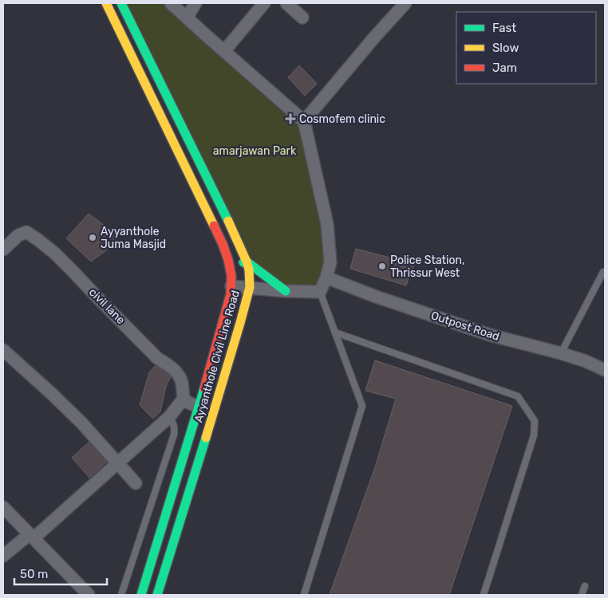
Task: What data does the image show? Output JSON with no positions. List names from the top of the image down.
{
  "streets": {
    "main road": ["Ayyanthole Civil Line Road"],
    "street": ["civil lane", "Outpost Road"]
  },
  "parks": ["amarjawan Park"],
  "places": {
    "health": ["Cosmofem clinic"],
    "other": ["Ayyanthole Juma Masjid", "Police Station, Thrissur West"]
  },
  "legend": ["Fast", "Slow", "Jam"],
  "scale_bar": "50 m"
}
